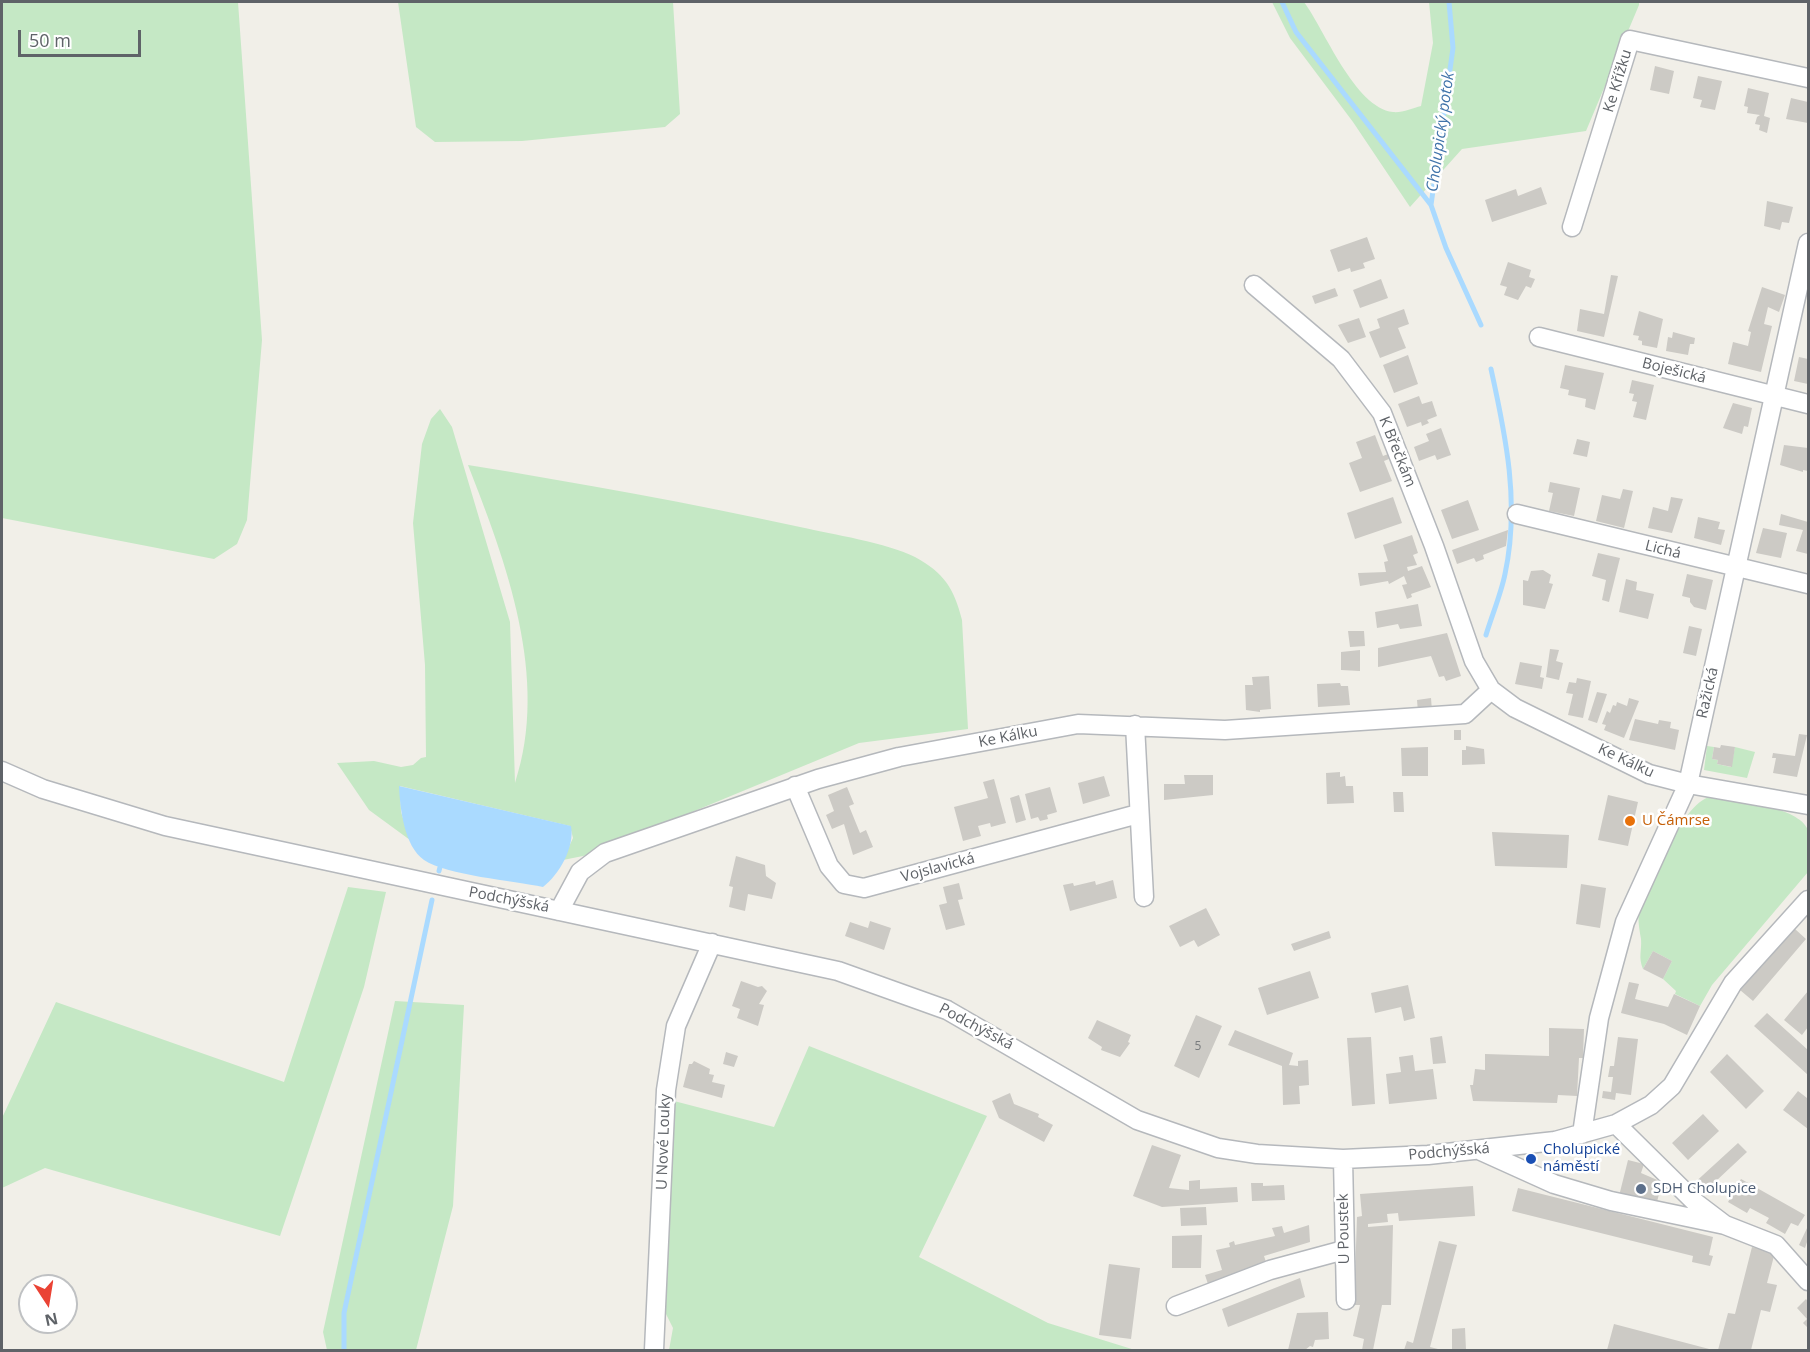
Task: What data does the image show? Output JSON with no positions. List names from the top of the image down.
{
  "streets": {
    "street": [
      "Ke Křížku",
      "Boješická",
      "K Břečkám",
      "Lichá",
      "Ražická",
      "Ke Kálku",
      "Vojslavická",
      "Podchýšská",
      "U Nové Louky",
      "U Poustek"
    ]
  },
  "crossings": [
    ["Boješická", "Ražická"],
    ["K Břečkám", "Ke Kálku"],
    ["Lichá", "Ražická"],
    ["Ražická", "Ke Kálku"],
    ["Ražická", "Podchýšská"],
    ["Ke Kálku", "Vojslavická"],
    ["Ke Kálku", "Podchýšská"],
    ["Podchýšská", "U Nové Louky"],
    ["Podchýšská", "U Poustek"]
  ],
  "water": ["Cholupický potok"],
  "places": ["U Čámrse", "Cholupické náměstí", "SDH Cholupice"],
  "house_numbers": ["5"],
  "scale_bar": "50 m",
  "north": "bottom"
}
